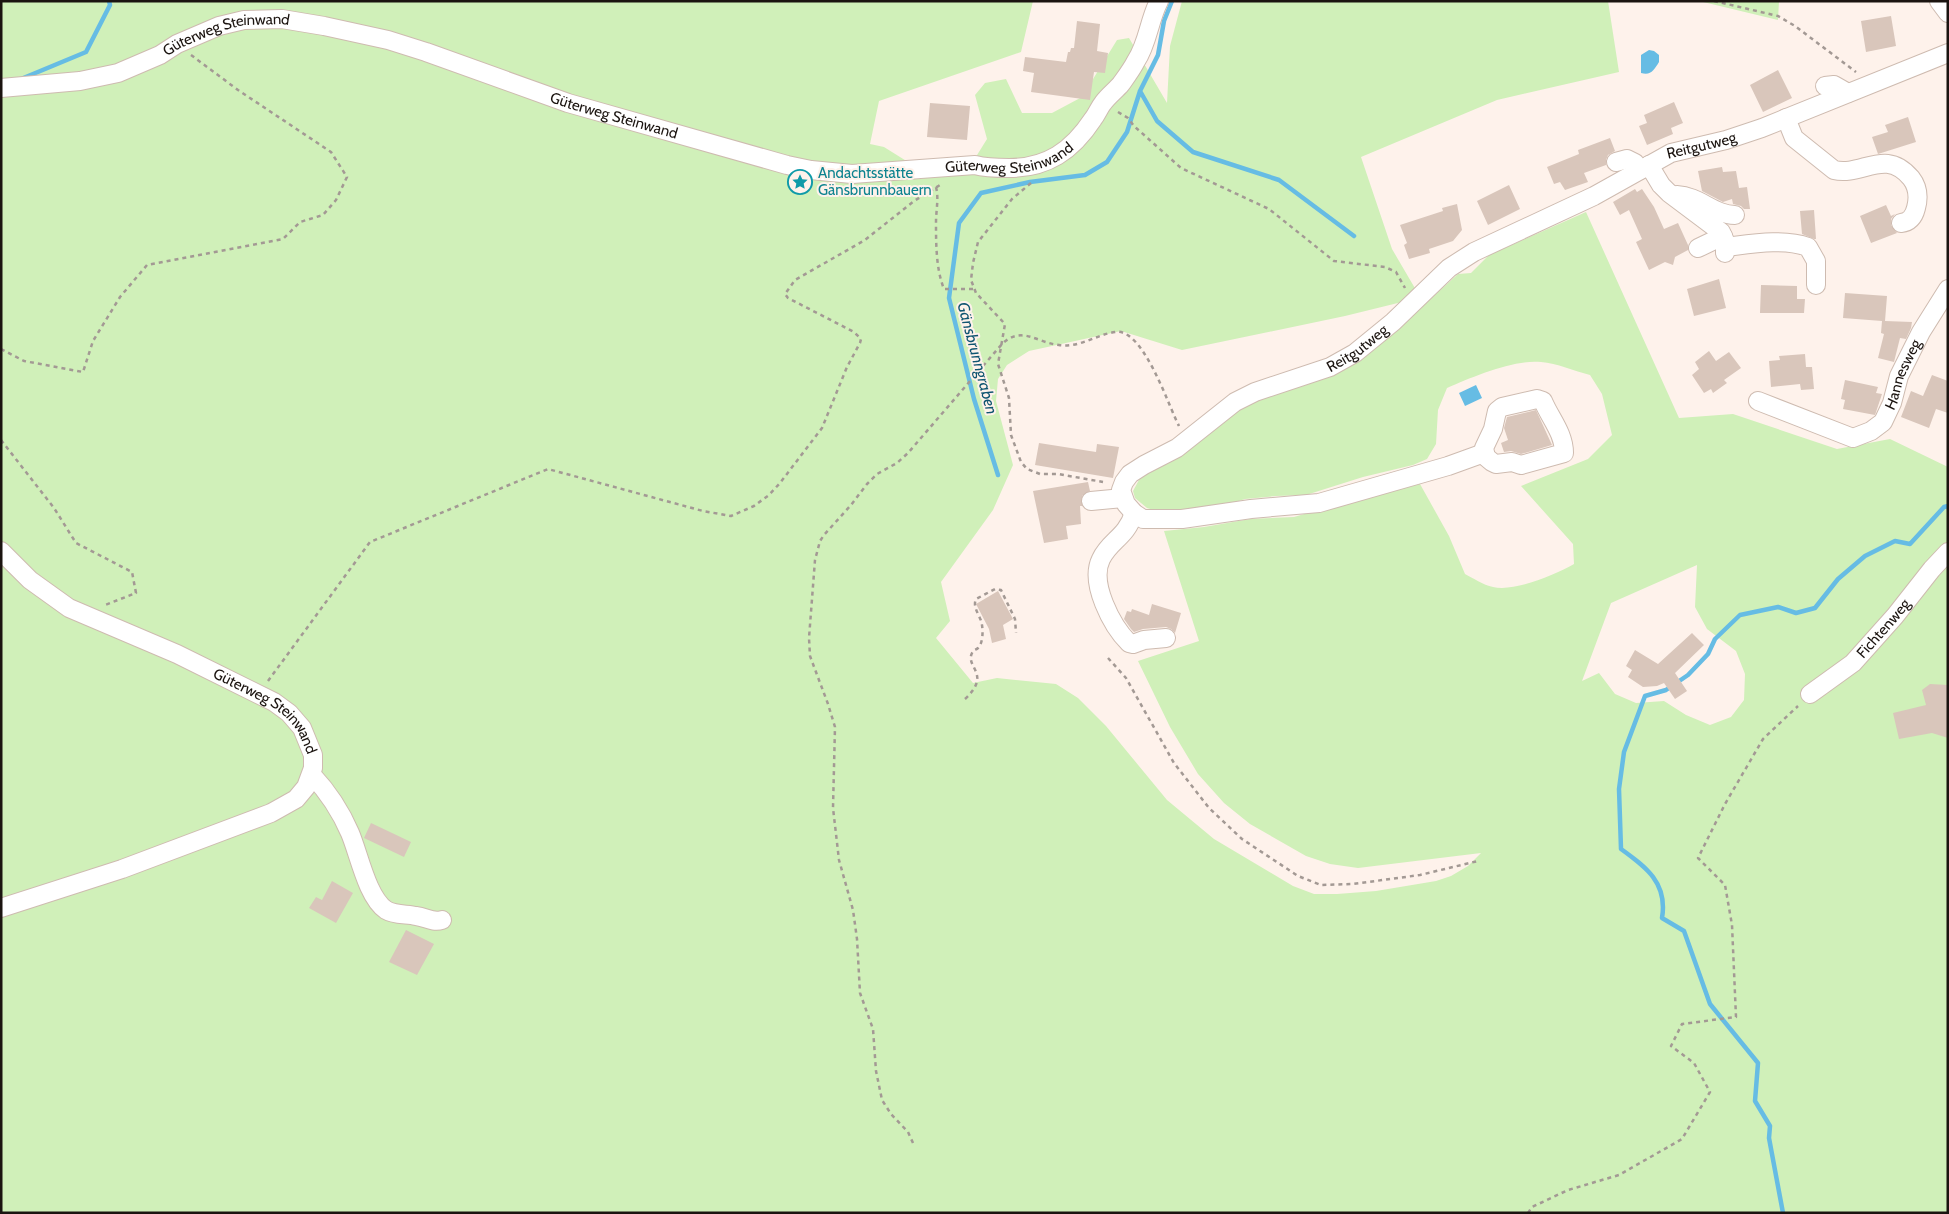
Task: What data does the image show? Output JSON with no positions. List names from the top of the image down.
{
  "streets": {
    "street": [
      "Güterweg Steinwand",
      "Reitgutweg",
      "Hannesweg",
      "Fichtenweg"
    ]
  },
  "water": ["Gänsbrunngraben"],
  "places": {
    "place": ["Andachtsstätte Gänsbrunnbauern"]
  }
}
